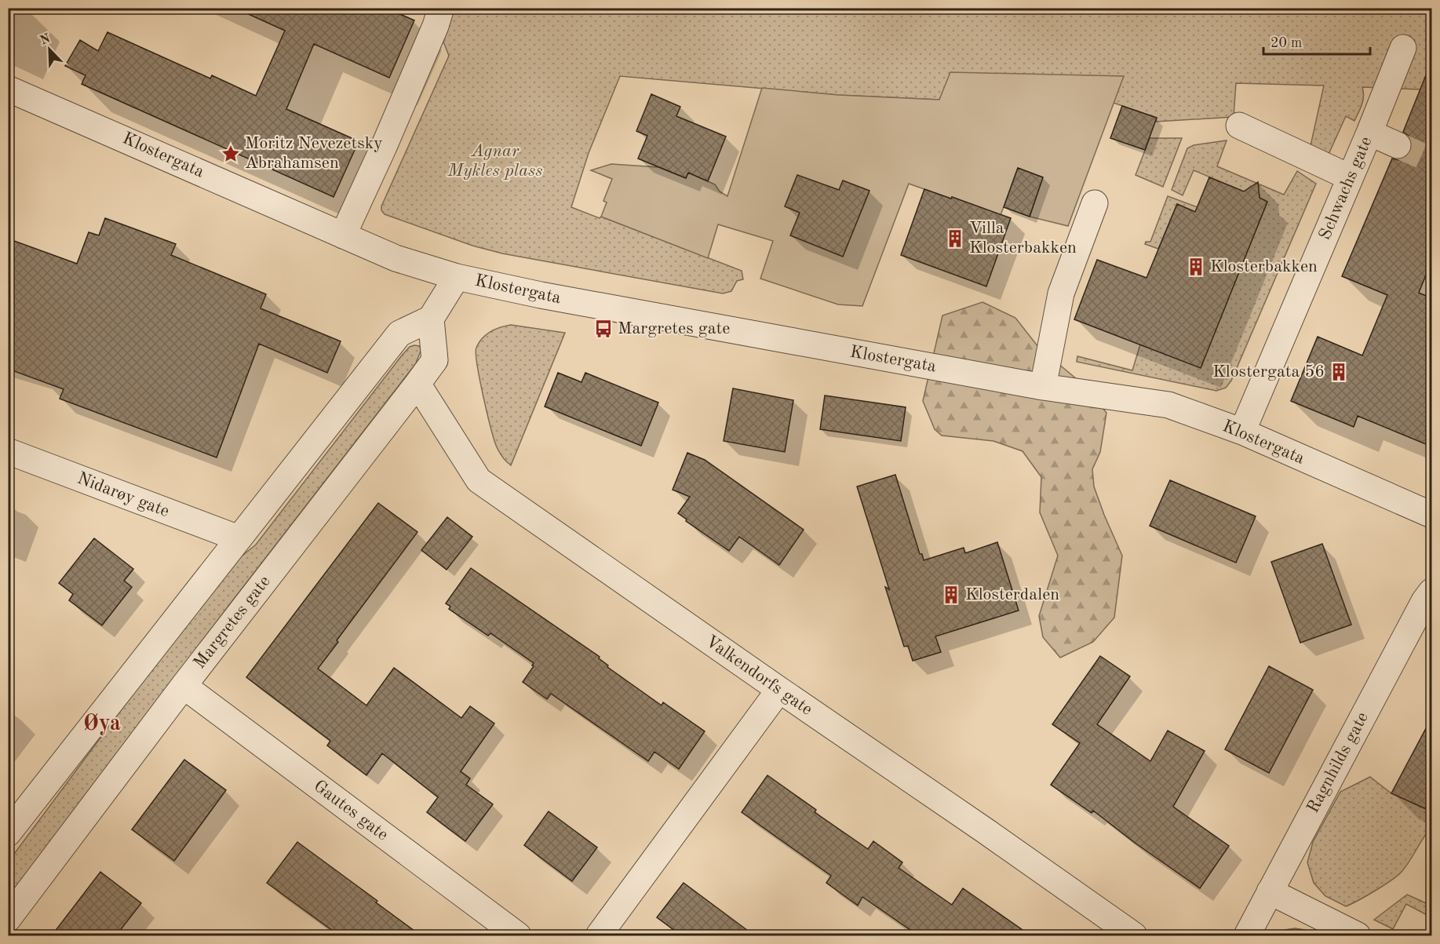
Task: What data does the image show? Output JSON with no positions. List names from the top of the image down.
{
  "streets": {
    "street": [
      "Klostergata",
      "Schwachs gate",
      "Nidarøy gate",
      "Margretes gate",
      "Valkendorfs gate",
      "Ragnhilds gate",
      "Gautes gate"
    ]
  },
  "crossings": [
    ["Klostergata", "Schwachs gate"],
    ["Margretes gate", "Valkendorfs gate"],
    ["Margretes gate", "Gautes gate"]
  ],
  "districts": ["Øya"],
  "parks": ["Agnar Mykles plass"],
  "places": {
    "place": ["Moritz Nevezetsky Abrahamsen"],
    "building": [
      "Villa Klosterbakken",
      "Klosterbakken",
      "Klostergata 56",
      "Klosterdalen"
    ],
    "bus stop": ["Margretes gate"]
  },
  "scale_bar": "20 m",
  "north": "top left"
}
